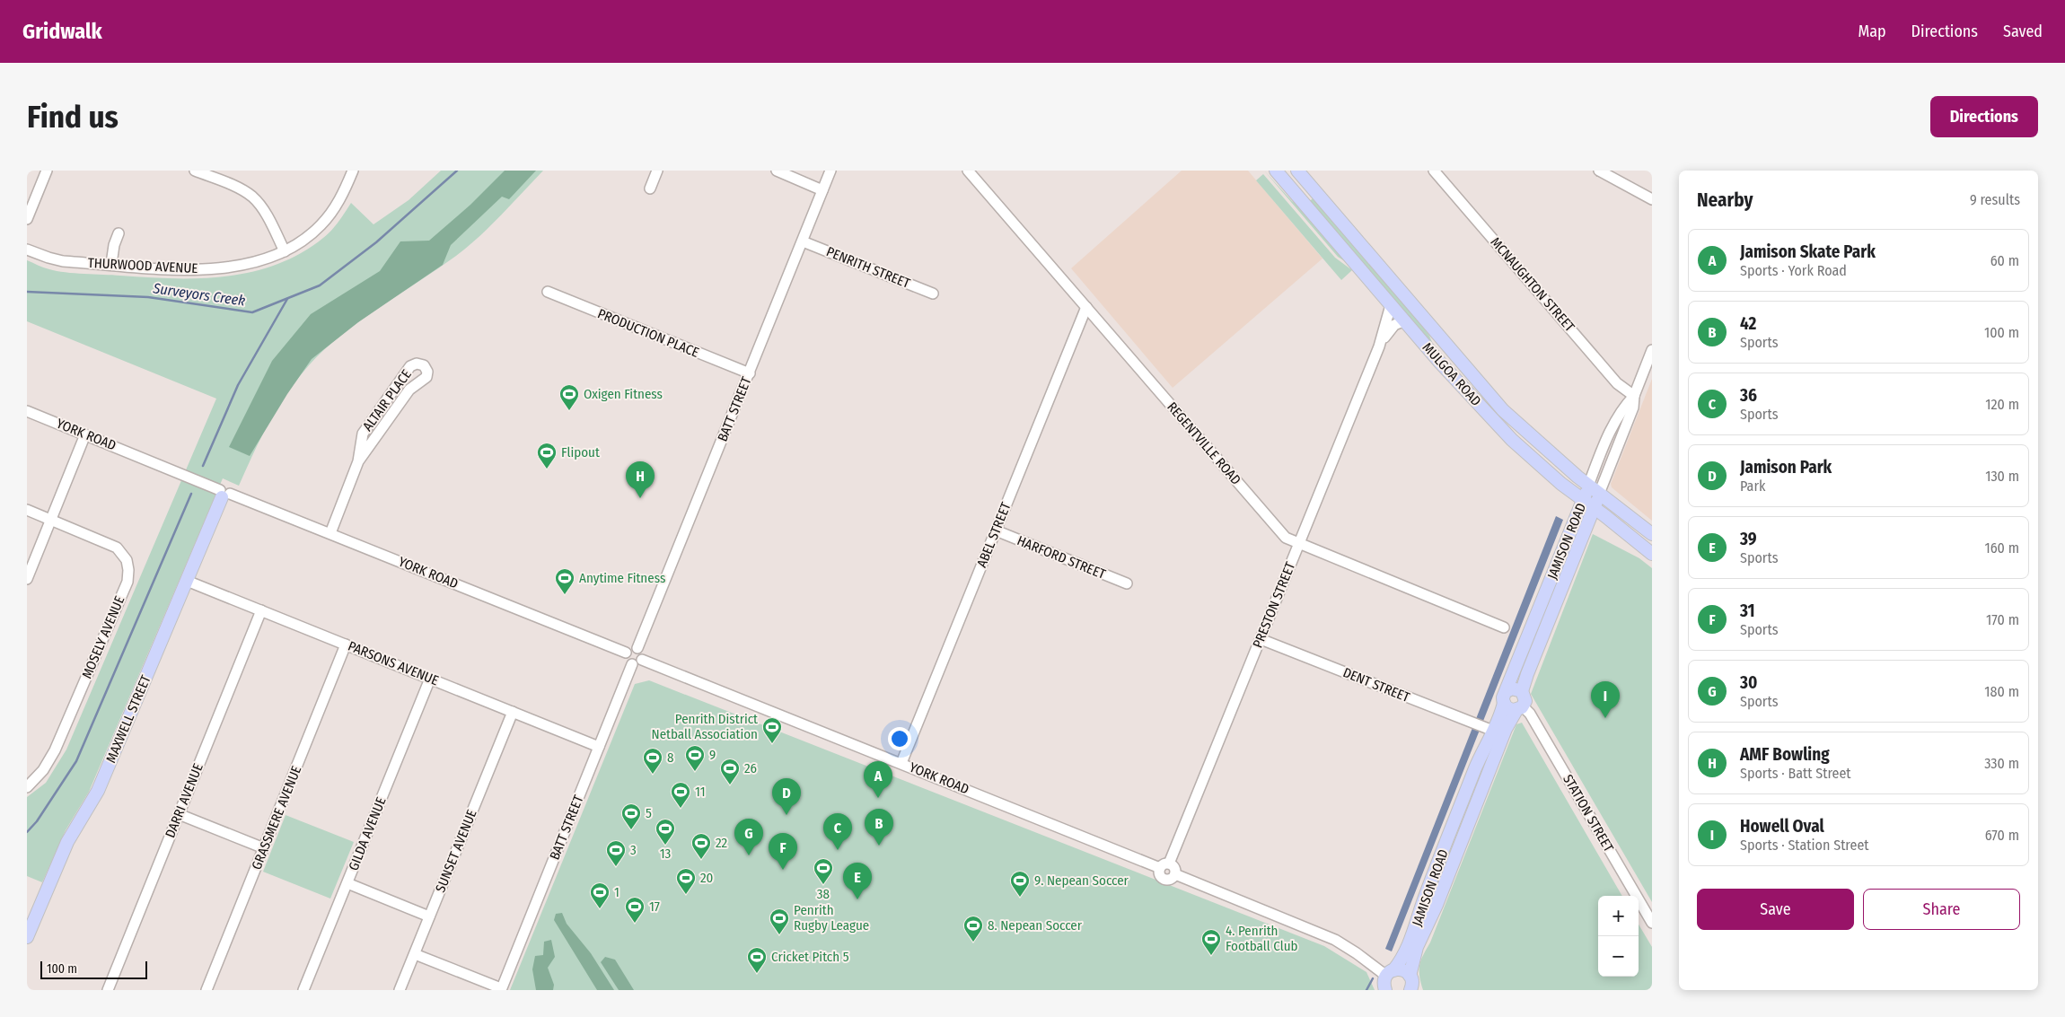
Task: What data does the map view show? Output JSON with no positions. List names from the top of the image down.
{
  "streets": {
    "main road": ["MULGOA ROAD", "JAMISON ROAD", "MAXWELL STREET"],
    "street": [
      "THURWOOD AVENUE",
      "PENRITH STREET",
      "MCNAUGHTON STREET",
      "PRODUCTION PLACE",
      "ALTAIR PLACE",
      "BATT STREET",
      "YORK ROAD",
      "REGENTVILLE ROAD",
      "ABEL STREET",
      "HARFORD STREET",
      "PRESTON STREET",
      "MOSELY AVENUE",
      "PARSONS AVENUE",
      "DENT STREET",
      "DARRI AVENUE",
      "STATION STREET",
      "GRASSMERE AVENUE",
      "GILDA AVENUE",
      "SUNSET AVENUE"
    ]
  },
  "crossings": [
    ["PENRITH STREET", "BATT STREET"],
    ["MCNAUGHTON STREET", "JAMISON ROAD"],
    ["PRODUCTION PLACE", "BATT STREET"],
    ["MULGOA ROAD", "JAMISON ROAD"],
    ["MULGOA ROAD", "PRESTON STREET"],
    ["ALTAIR PLACE", "YORK ROAD"],
    ["BATT STREET", "YORK ROAD"],
    ["BATT STREET", "PARSONS AVENUE"],
    ["YORK ROAD", "ABEL STREET"],
    ["YORK ROAD", "PRESTON STREET"],
    ["YORK ROAD", "MAXWELL STREET"],
    ["REGENTVILLE ROAD", "ABEL STREET"],
    ["REGENTVILLE ROAD", "PRESTON STREET"],
    ["ABEL STREET", "HARFORD STREET"],
    ["JAMISON ROAD", "DENT STREET"],
    ["JAMISON ROAD", "STATION STREET"],
    ["PRESTON STREET", "DENT STREET"],
    ["PARSONS AVENUE", "MAXWELL STREET"],
    ["PARSONS AVENUE", "DARRI AVENUE"],
    ["PARSONS AVENUE", "GRASSMERE AVENUE"],
    ["PARSONS AVENUE", "GILDA AVENUE"],
    ["PARSONS AVENUE", "SUNSET AVENUE"]
  ],
  "water": ["Surveyors Creek"],
  "places": {
    "sports": [
      "Oxigen Fitness",
      "Flipout",
      "Anytime Fitness",
      "Penrith District Netball Association",
      "9",
      "8",
      "26",
      "11",
      "5",
      "13",
      "22",
      "3",
      "38",
      "20",
      "9. Nepean Soccer",
      "1",
      "17",
      "Penrith Rugby League",
      "8. Nepean Soccer",
      "4. Penrith Football Club",
      "Cricket Pitch 5"
    ]
  },
  "scale_bar": "100 m",
  "page": {
    "header": "Gridwalk",
    "nav": ["Map", "Directions", "Saved"],
    "buttons": [
      "Directions",
      ["Save", "Share"]
    ],
    "title": "Find us",
    "heading": ["Nearby", "9 results"],
    "list": [
      {
        "mark": "A",
        "name": "Jamison Skate Park",
        "note": "Sports · York Road",
        "value": "60 m"
      },
      {
        "mark": "B",
        "name": "42",
        "note": "Sports",
        "value": "100 m"
      },
      {
        "mark": "C",
        "name": "36",
        "note": "Sports",
        "value": "120 m"
      },
      {
        "mark": "D",
        "name": "Jamison Park",
        "note": "Park",
        "value": "130 m"
      },
      {
        "mark": "E",
        "name": "39",
        "note": "Sports",
        "value": "160 m"
      },
      {
        "mark": "F",
        "name": "31",
        "note": "Sports",
        "value": "170 m"
      },
      {
        "mark": "G",
        "name": "30",
        "note": "Sports",
        "value": "180 m"
      },
      {
        "mark": "H",
        "name": "AMF Bowling",
        "note": "Sports · Batt Street",
        "value": "330 m"
      },
      {
        "mark": "I",
        "name": "Howell Oval",
        "note": "Sports · Station Street",
        "value": "670 m"
      }
    ],
    "pins": [
      "H",
      "I",
      "A",
      "D",
      "B",
      "C",
      "G",
      "F",
      "E"
    ],
    "map_buttons": ["+", "−"],
    "scale": "100 m"
  }
}
